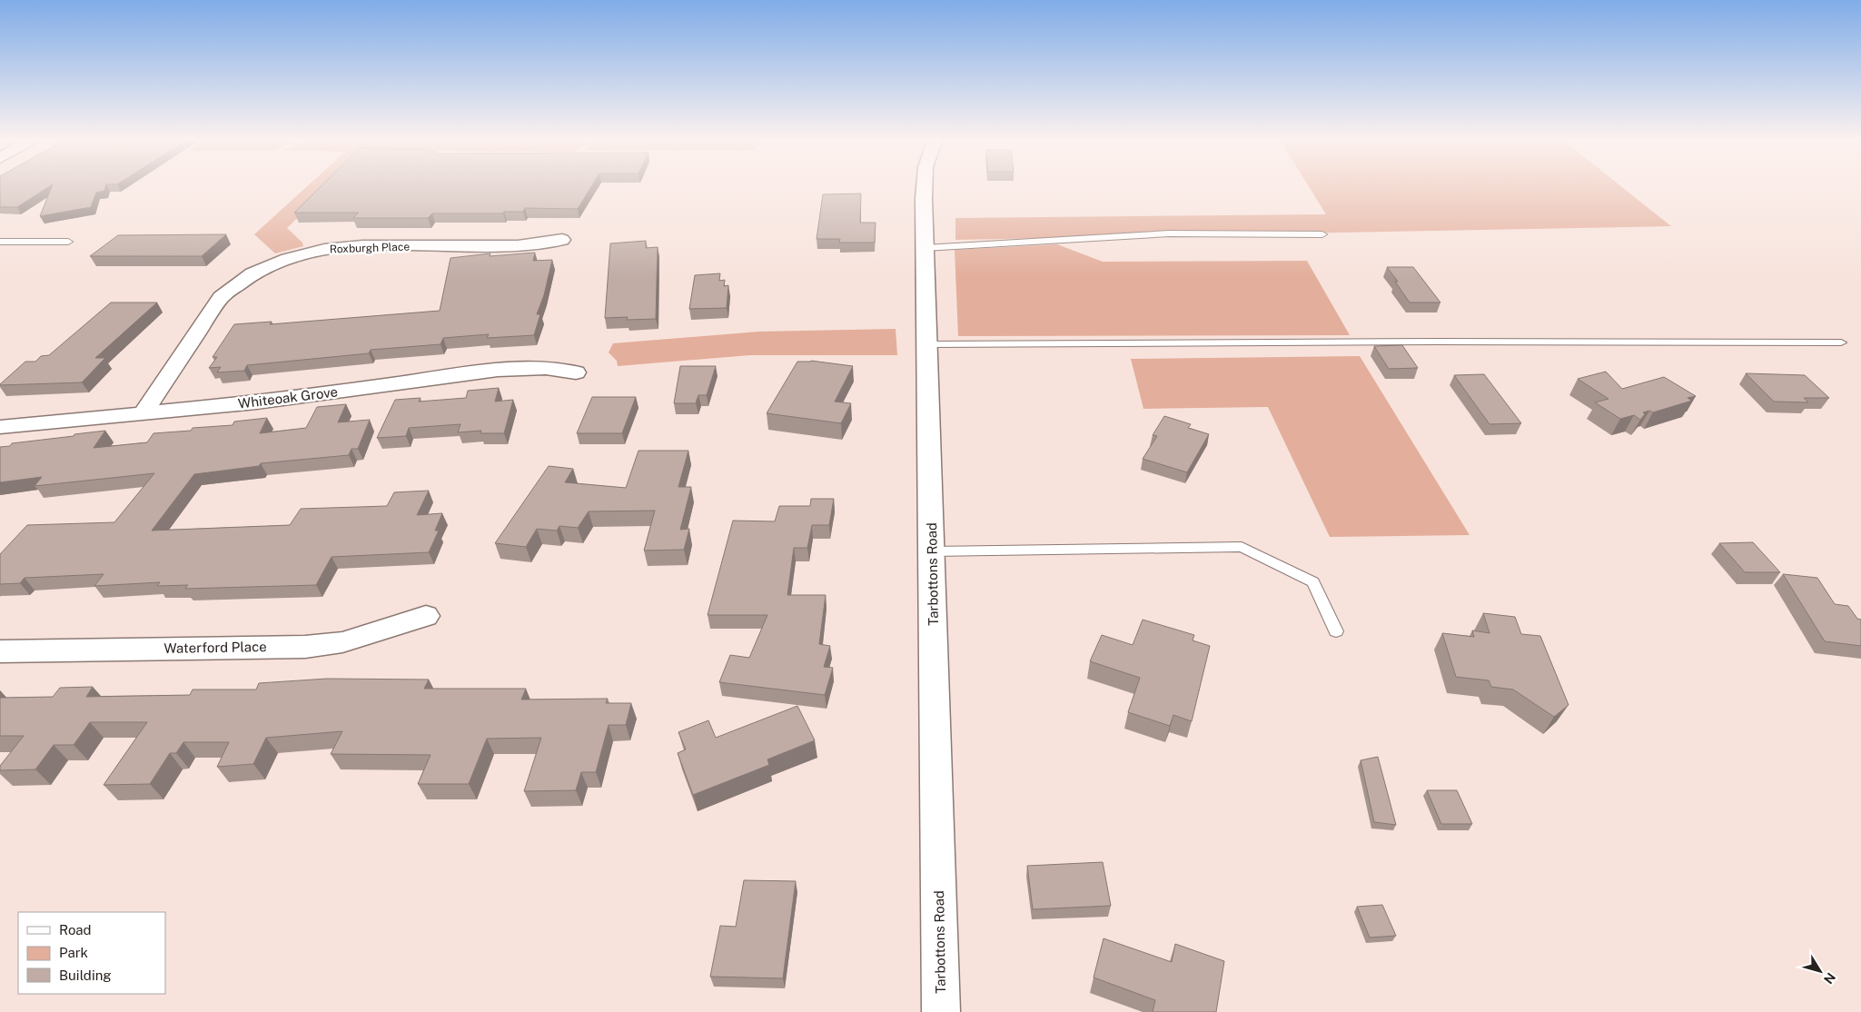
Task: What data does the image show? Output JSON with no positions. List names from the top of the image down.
{
  "streets": {
    "street": [
      "Roxburgh Place",
      "Whiteoak Grove",
      "Tarbottons Road",
      "Waterford Place"
    ]
  },
  "crossings": [
    ["Roxburgh Place", "Whiteoak Grove"]
  ],
  "legend": ["Road", "Park", "Building"],
  "north": "bottom right"
}
